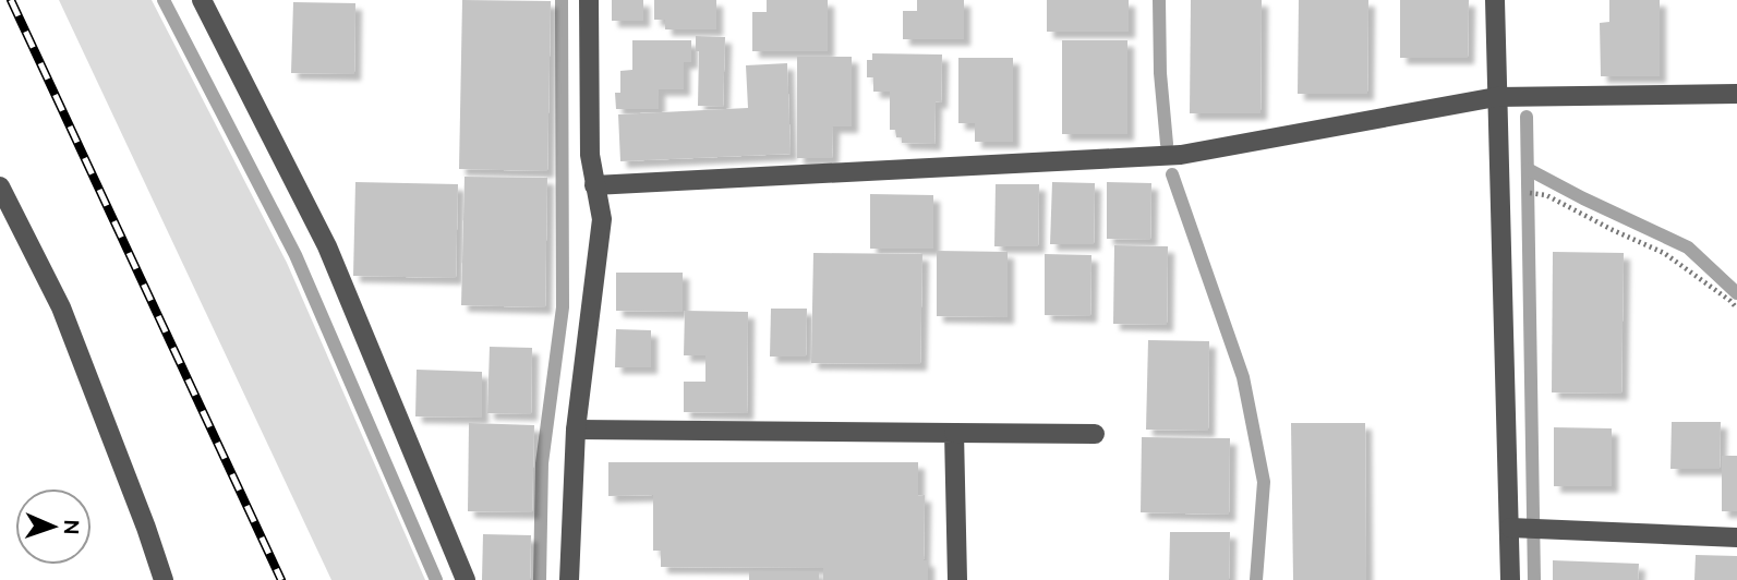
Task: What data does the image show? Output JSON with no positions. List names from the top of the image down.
{
  "north": "right"
}
